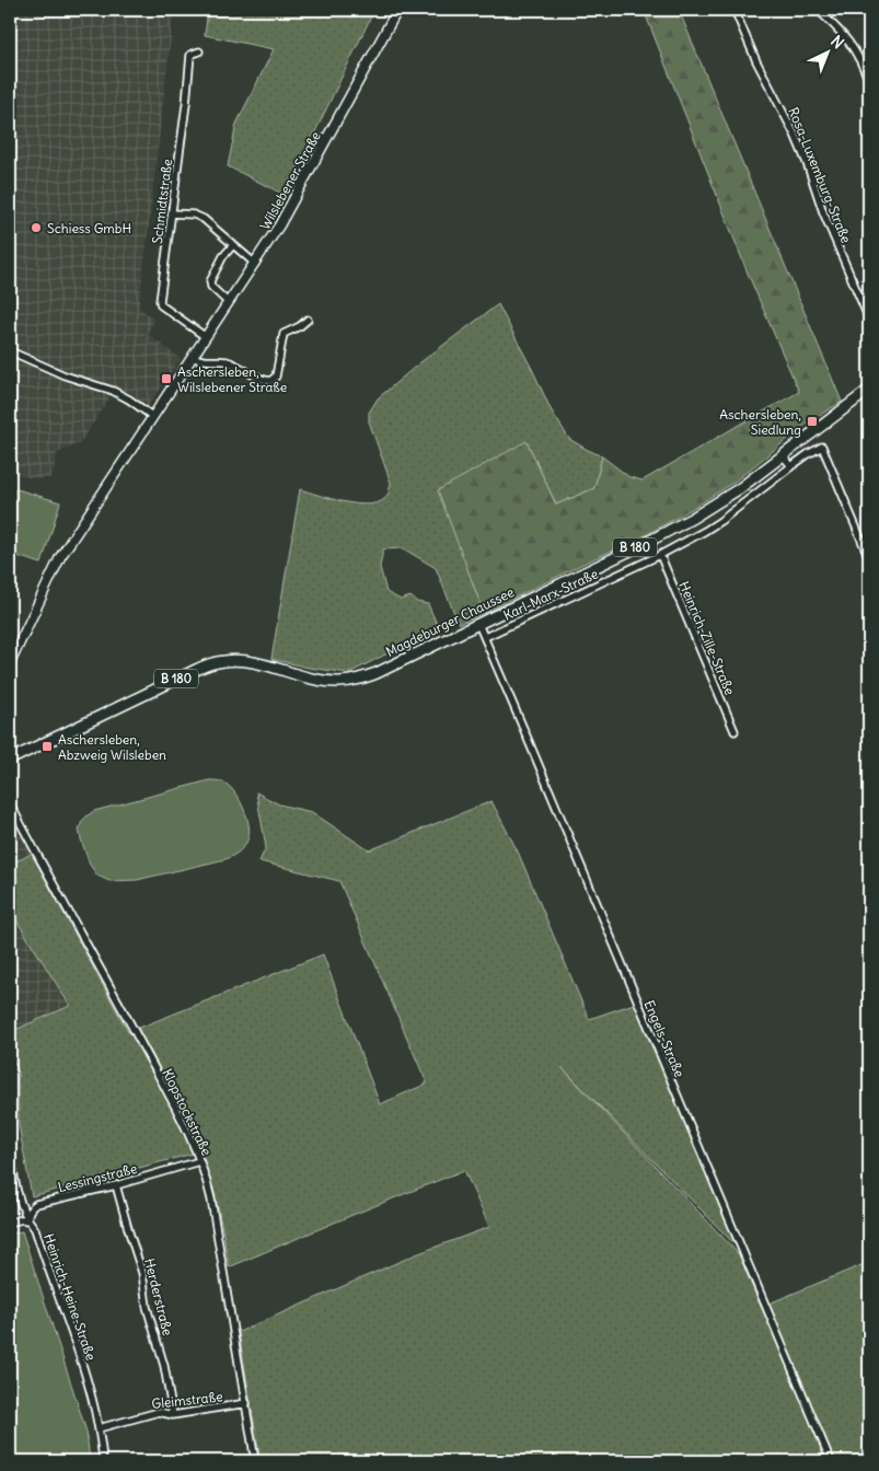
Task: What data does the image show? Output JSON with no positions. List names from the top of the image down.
{
  "streets": {
    "main road": ["B 180", "Magdeburger Chaussee"],
    "street": [
      "Rosa-Luxemburg-Straße",
      "Wilslebener Straße",
      "Schmidtstraße",
      "Karl-Marx-Straße",
      "Heinrich-Zille-Straße",
      "Engels-Straße",
      "Klopstockstraße",
      "Lessingstraße",
      "Heinrich-Heine-Straße",
      "Herderstraße",
      "Gleimstraße"
    ]
  },
  "crossings": [
    ["Wilslebener Straße", "Schmidtstraße"],
    ["Karl-Marx-Straße", "Heinrich-Zille-Straße"],
    ["Karl-Marx-Straße", "Engels-Straße"],
    ["Magdeburger Chaussee", "Engels-Straße"],
    ["Klopstockstraße", "Lessingstraße"],
    ["Klopstockstraße", "Gleimstraße"],
    ["Lessingstraße", "Heinrich-Heine-Straße"],
    ["Lessingstraße", "Herderstraße"],
    ["Heinrich-Heine-Straße", "Gleimstraße"],
    ["Herderstraße", "Gleimstraße"]
  ],
  "places": {
    "other": ["Schiess GmbH"],
    "transit": ["Aschersleben, Wilslebener Straße", "Aschersleben, Siedlung", "Aschersleben, Abzweig Wilsleben"]
  },
  "north": "top right"
}
